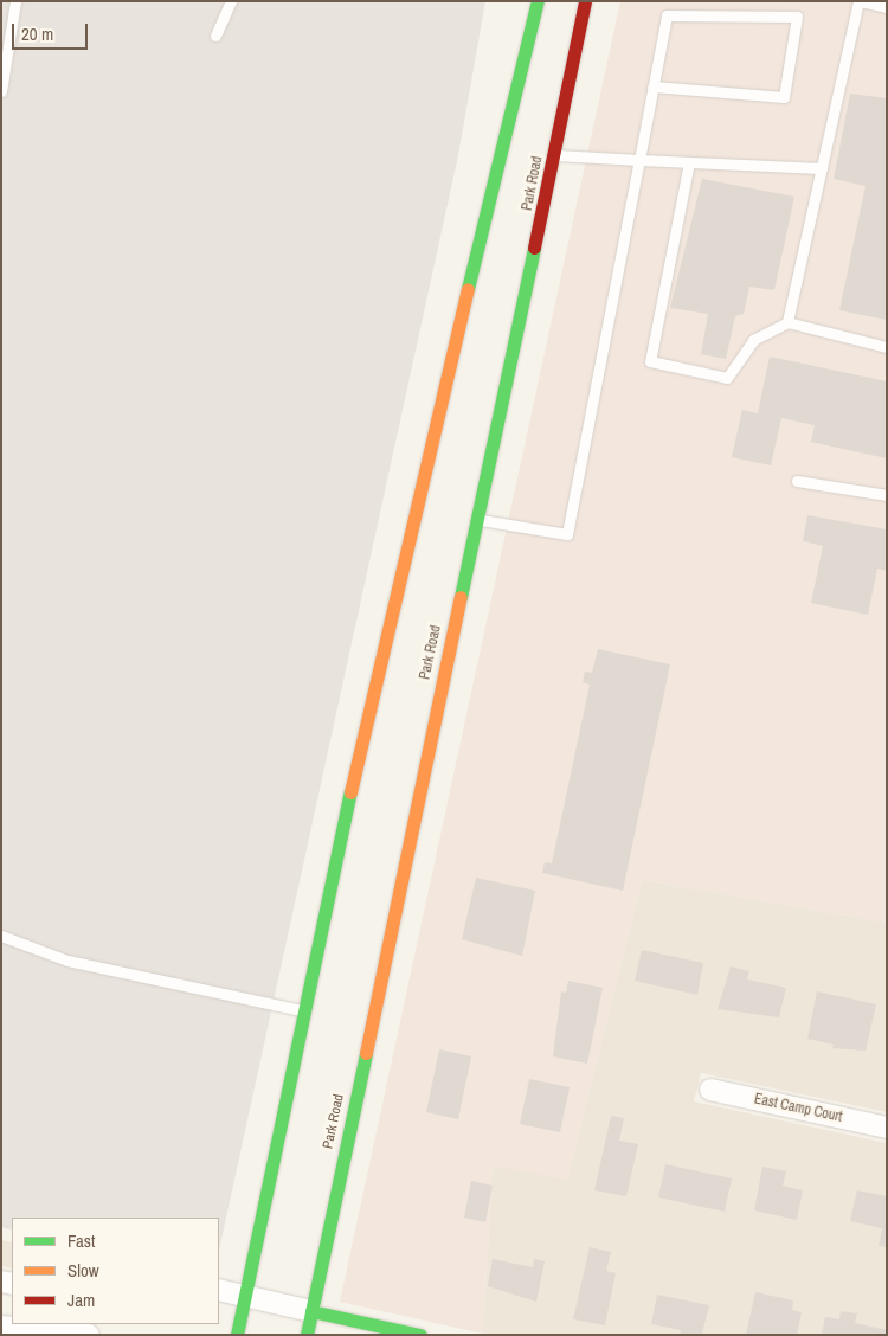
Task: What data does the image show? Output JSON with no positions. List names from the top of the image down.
{
  "streets": {
    "main road": ["Park Road"],
    "street": ["East Camp Court"]
  },
  "legend": ["Fast", "Slow", "Jam"],
  "scale_bar": "20 m"
}
